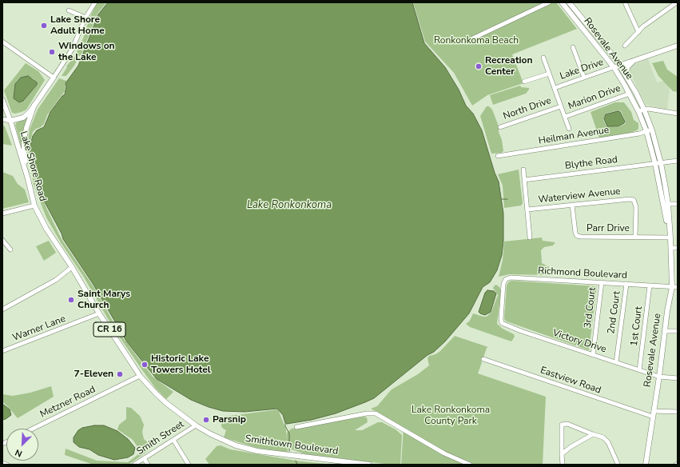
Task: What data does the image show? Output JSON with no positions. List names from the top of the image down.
{
  "streets": {
    "main road": [
      "Rosevale Avenue",
      "Lake Shore Road",
      "CR 16",
      "Smithtown Boulevard"
    ],
    "street": [
      "Lake Drive",
      "Marion Drive",
      "North Drive",
      "Heilman Avenue",
      "Blythe Road",
      "Waterview Avenue",
      "Parr Drive",
      "Richmond Boulevard",
      "3rd Court",
      "2nd Court",
      "1st Court",
      "Warner Lane",
      "Victory Drive",
      "Eastview Road",
      "Metzner Road",
      "Smith Street"
    ]
  },
  "crossings": [
    ["Rosevale Avenue", "Lake Drive"],
    ["Rosevale Avenue", "Marion Drive"],
    ["Rosevale Avenue", "Heilman Avenue"],
    ["Rosevale Avenue", "Blythe Road"],
    ["Rosevale Avenue", "Parr Drive"],
    ["Rosevale Avenue", "Richmond Boulevard"],
    ["Rosevale Avenue", "Victory Drive"],
    ["Rosevale Avenue", "Eastview Road"],
    ["Lake Shore Road", "Warner Lane"],
    ["Lake Shore Road", "CR 16"],
    ["Lake Shore Road", "Metzner Road"],
    ["Lake Shore Road", "Smithtown Boulevard"],
    ["Waterview Avenue", "Parr Drive"],
    ["Richmond Boulevard", "3rd Court"],
    ["Richmond Boulevard", "2nd Court"],
    ["Richmond Boulevard", "1st Court"],
    ["Richmond Boulevard", "Victory Drive"],
    ["3rd Court", "Victory Drive"],
    ["2nd Court", "Victory Drive"],
    ["1st Court", "Victory Drive"],
    ["Metzner Road", "Smithtown Boulevard"],
    ["Smith Street", "Smithtown Boulevard"]
  ],
  "water": ["Lake Ronkonkoma"],
  "parks": ["Ronkonkoma Beach", "Lake Ronkonkoma County Park"],
  "places": [
    "Lake Shore Adult Home",
    "Windows on the Lake",
    "Recreation Center",
    "Saint Marys Church",
    "Historic Lake Towers Hotel",
    "7-Eleven",
    "Parsnip"
  ],
  "north": "bottom left"
}
